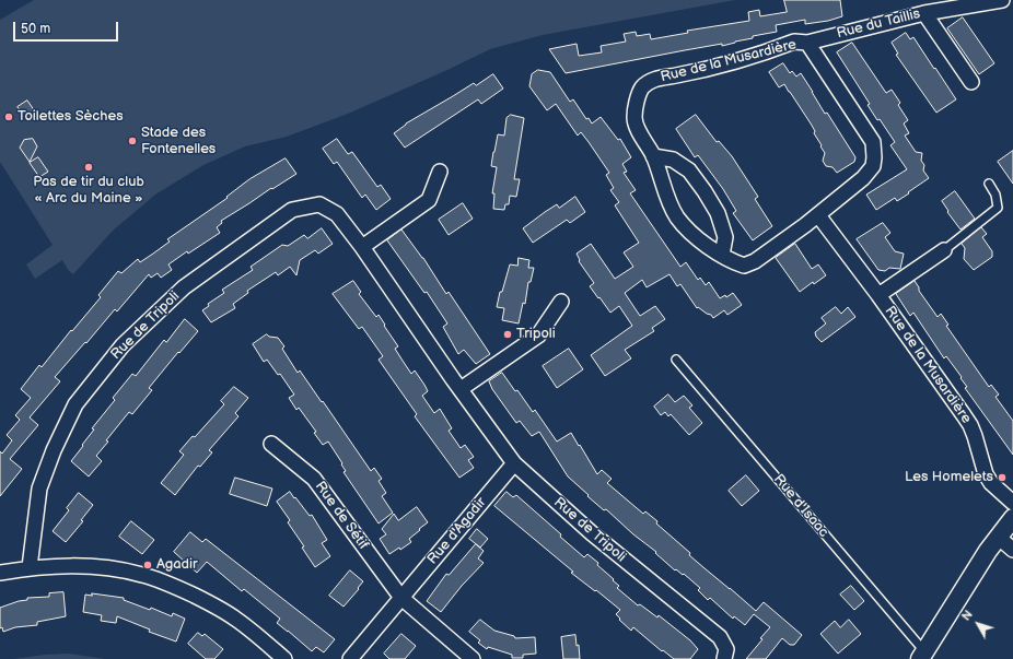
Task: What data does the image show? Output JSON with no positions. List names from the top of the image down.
{
  "streets": {
    "street": [
      "Rue du Taillis",
      "Rue de la Musardière",
      "Rue de Tripoli",
      "Rue d'Isaac",
      "Rue de Sétif",
      "Rue d'Agadir"
    ]
  },
  "crossings": [
    ["Rue du Taillis", "Rue de la Musardière"],
    ["Rue de Tripoli", "Rue d'Agadir"],
    ["Rue de Sétif", "Rue d'Agadir"]
  ],
  "places": [
    "Toilettes Sèches",
    "Stade des Fontenelles",
    "Pas de tir du club « Arc du Maine »",
    "Tripoli",
    "Les Homelets",
    "Agadir"
  ],
  "scale_bar": "50 m",
  "north": "top left"
}
